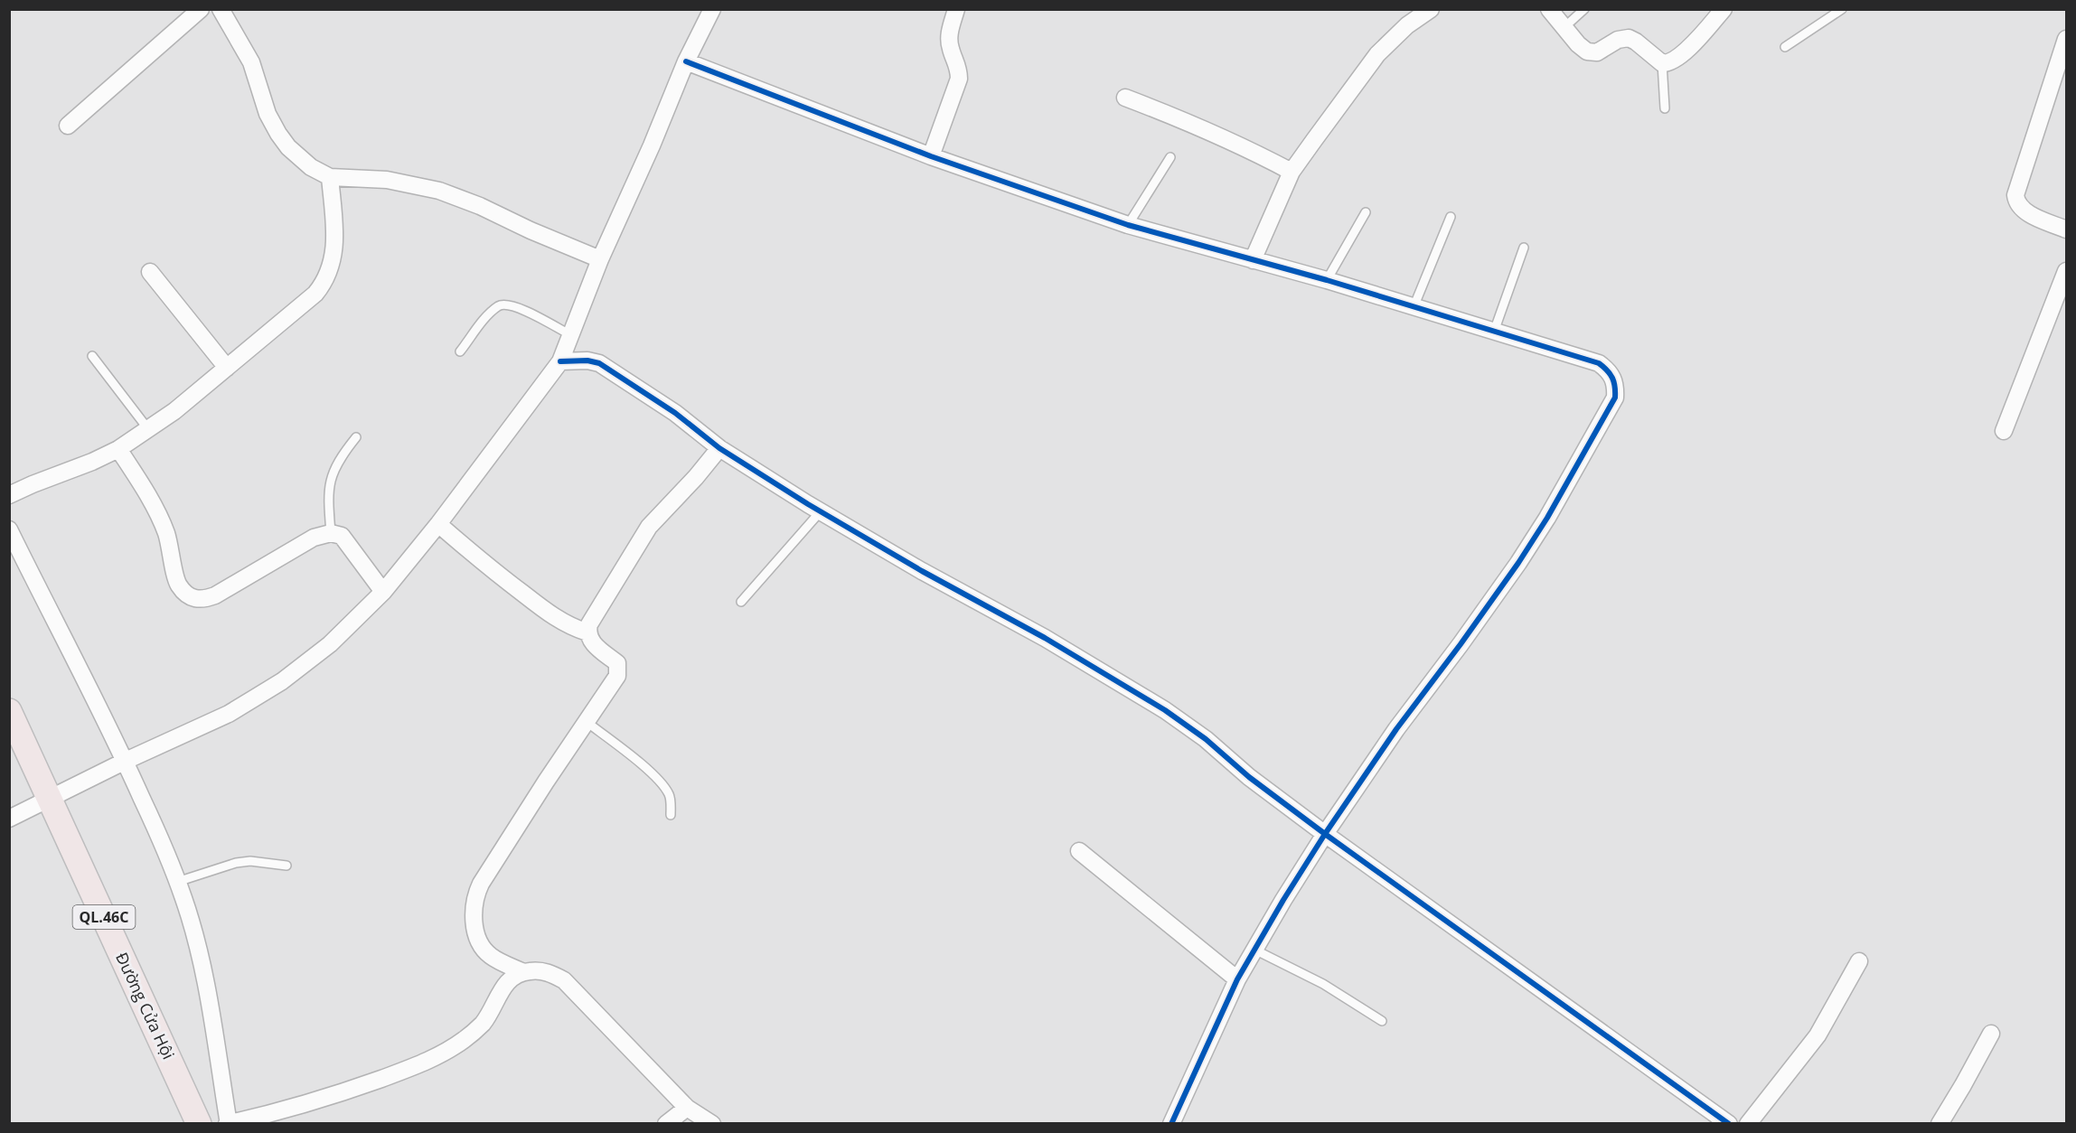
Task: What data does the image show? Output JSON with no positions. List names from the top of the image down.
{
  "streets": {
    "main road": ["QL.46C", "Đường Cửa Hội"]
  }
}
